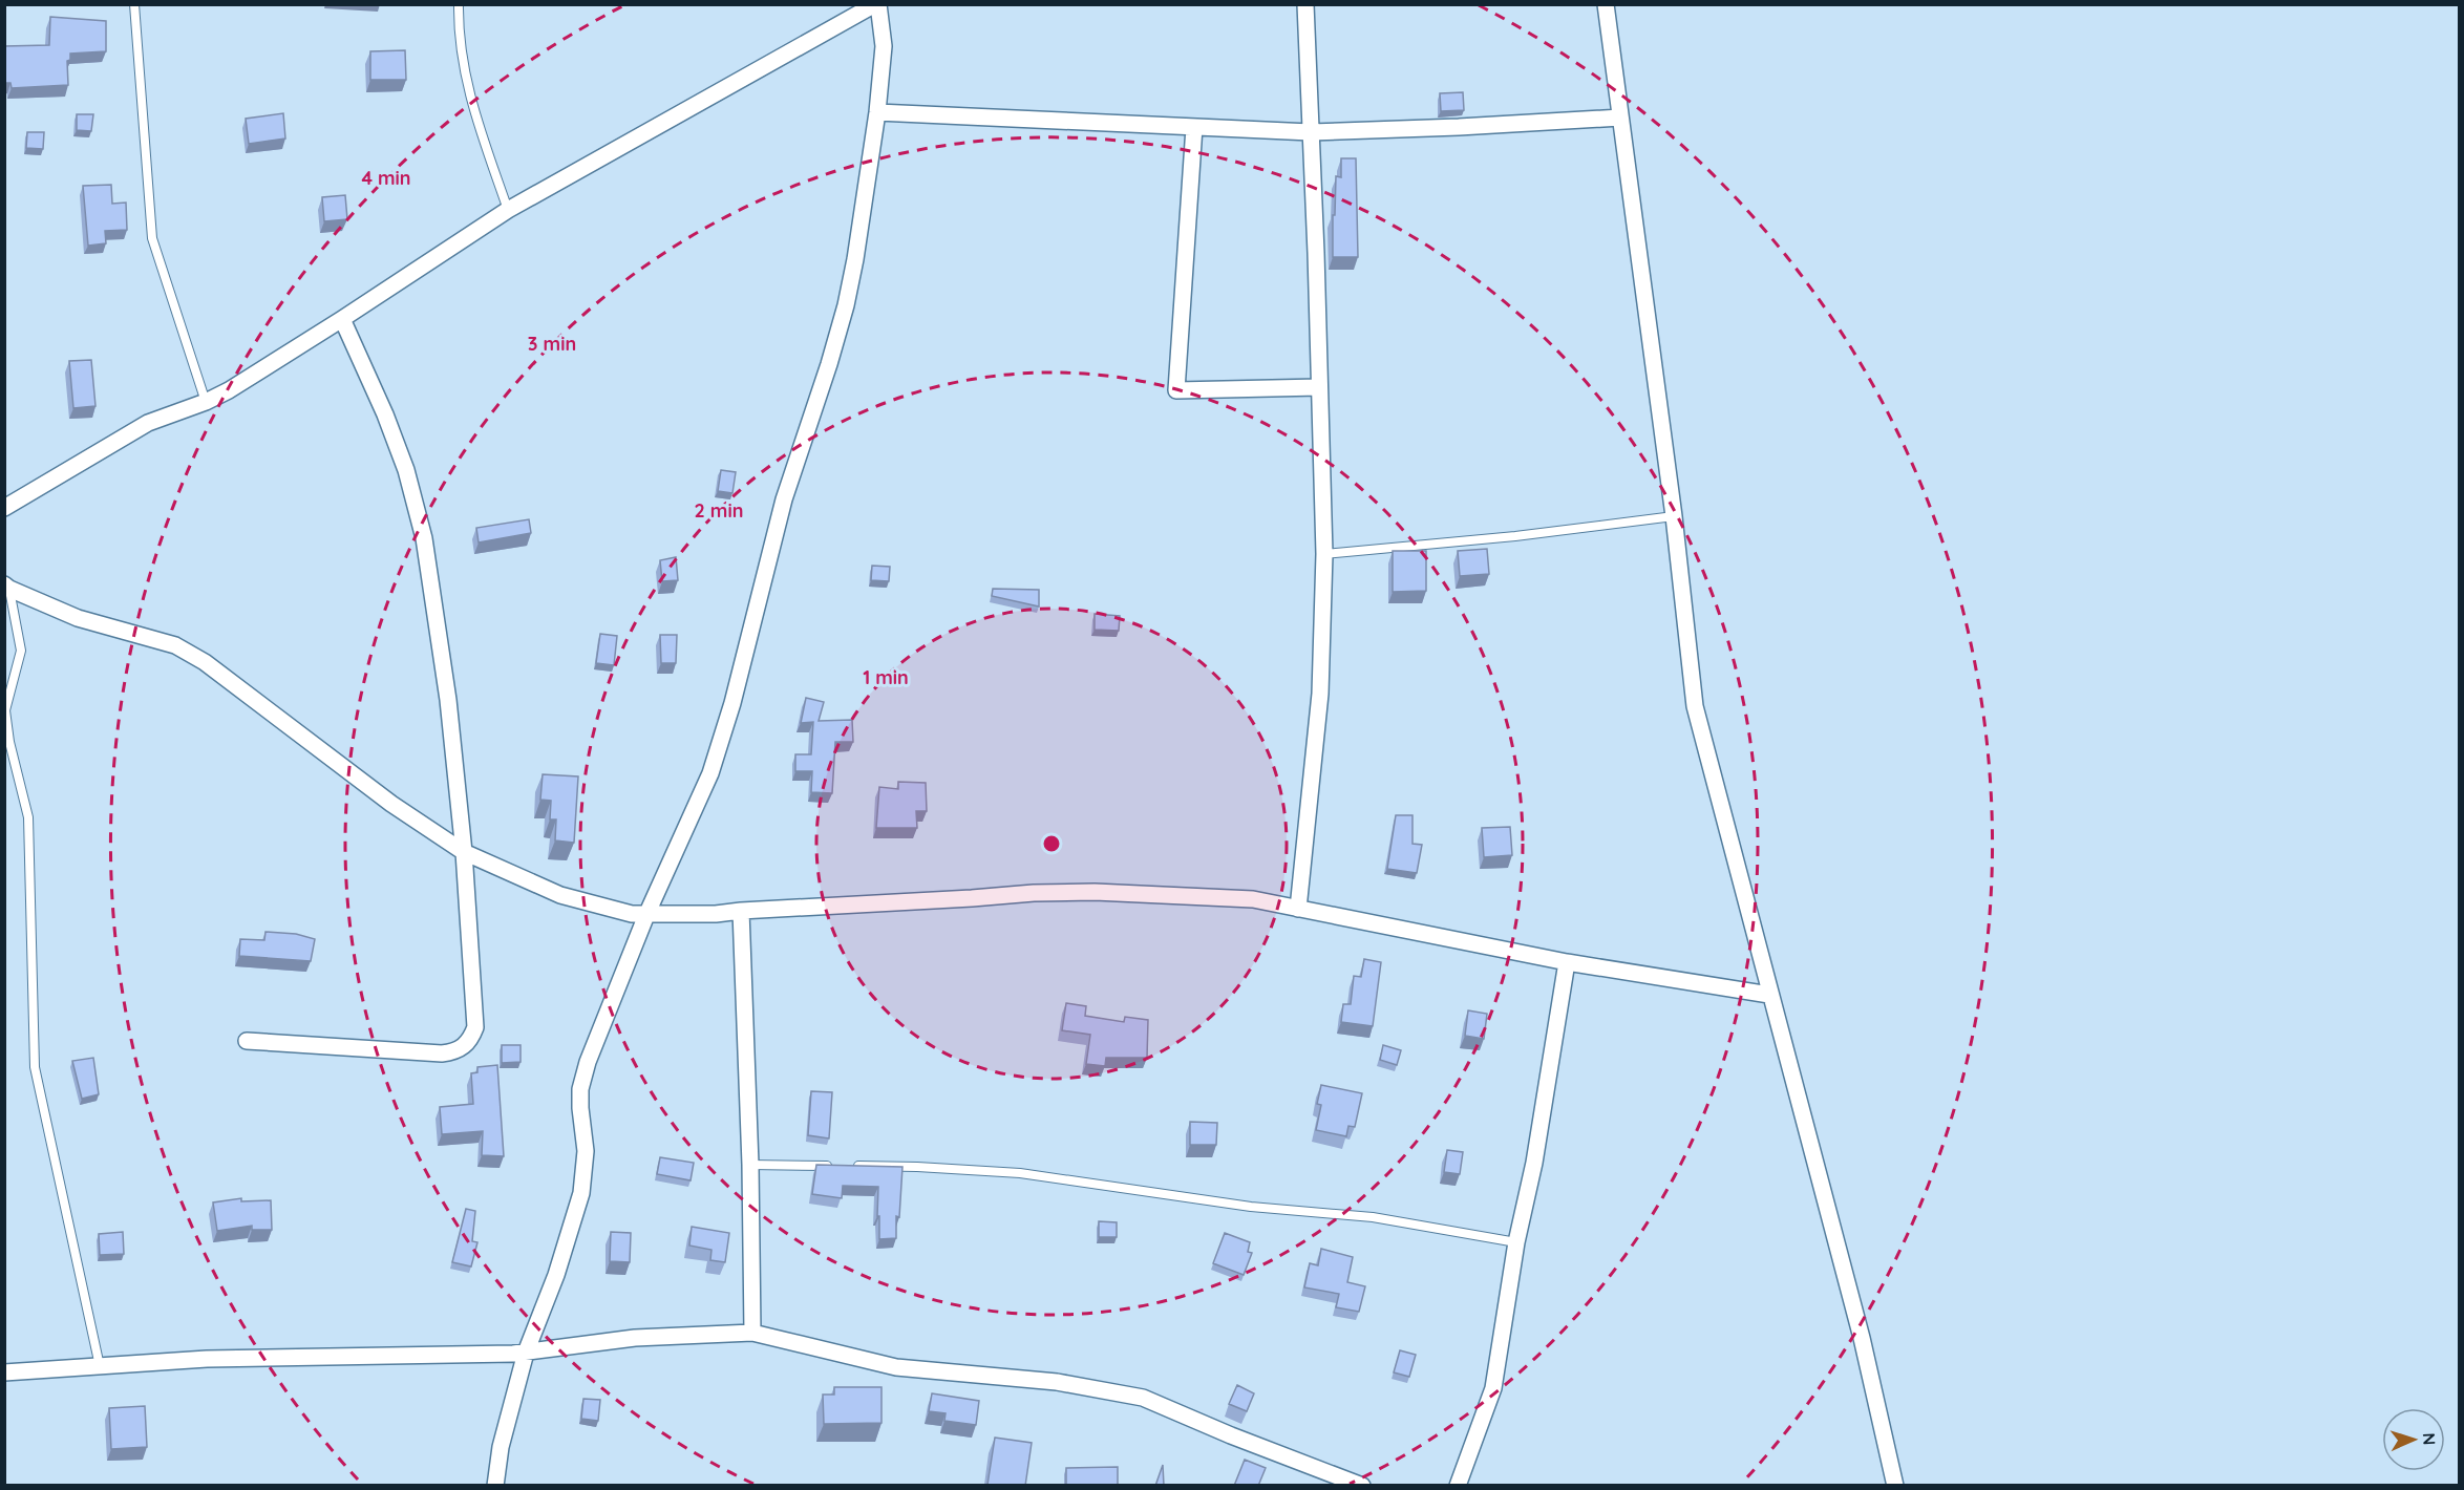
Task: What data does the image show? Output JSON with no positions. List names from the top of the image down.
{
  "north": "right",
  "rings": [
    "4 min",
    "3 min",
    "2 min",
    "1 min"
  ]
}
